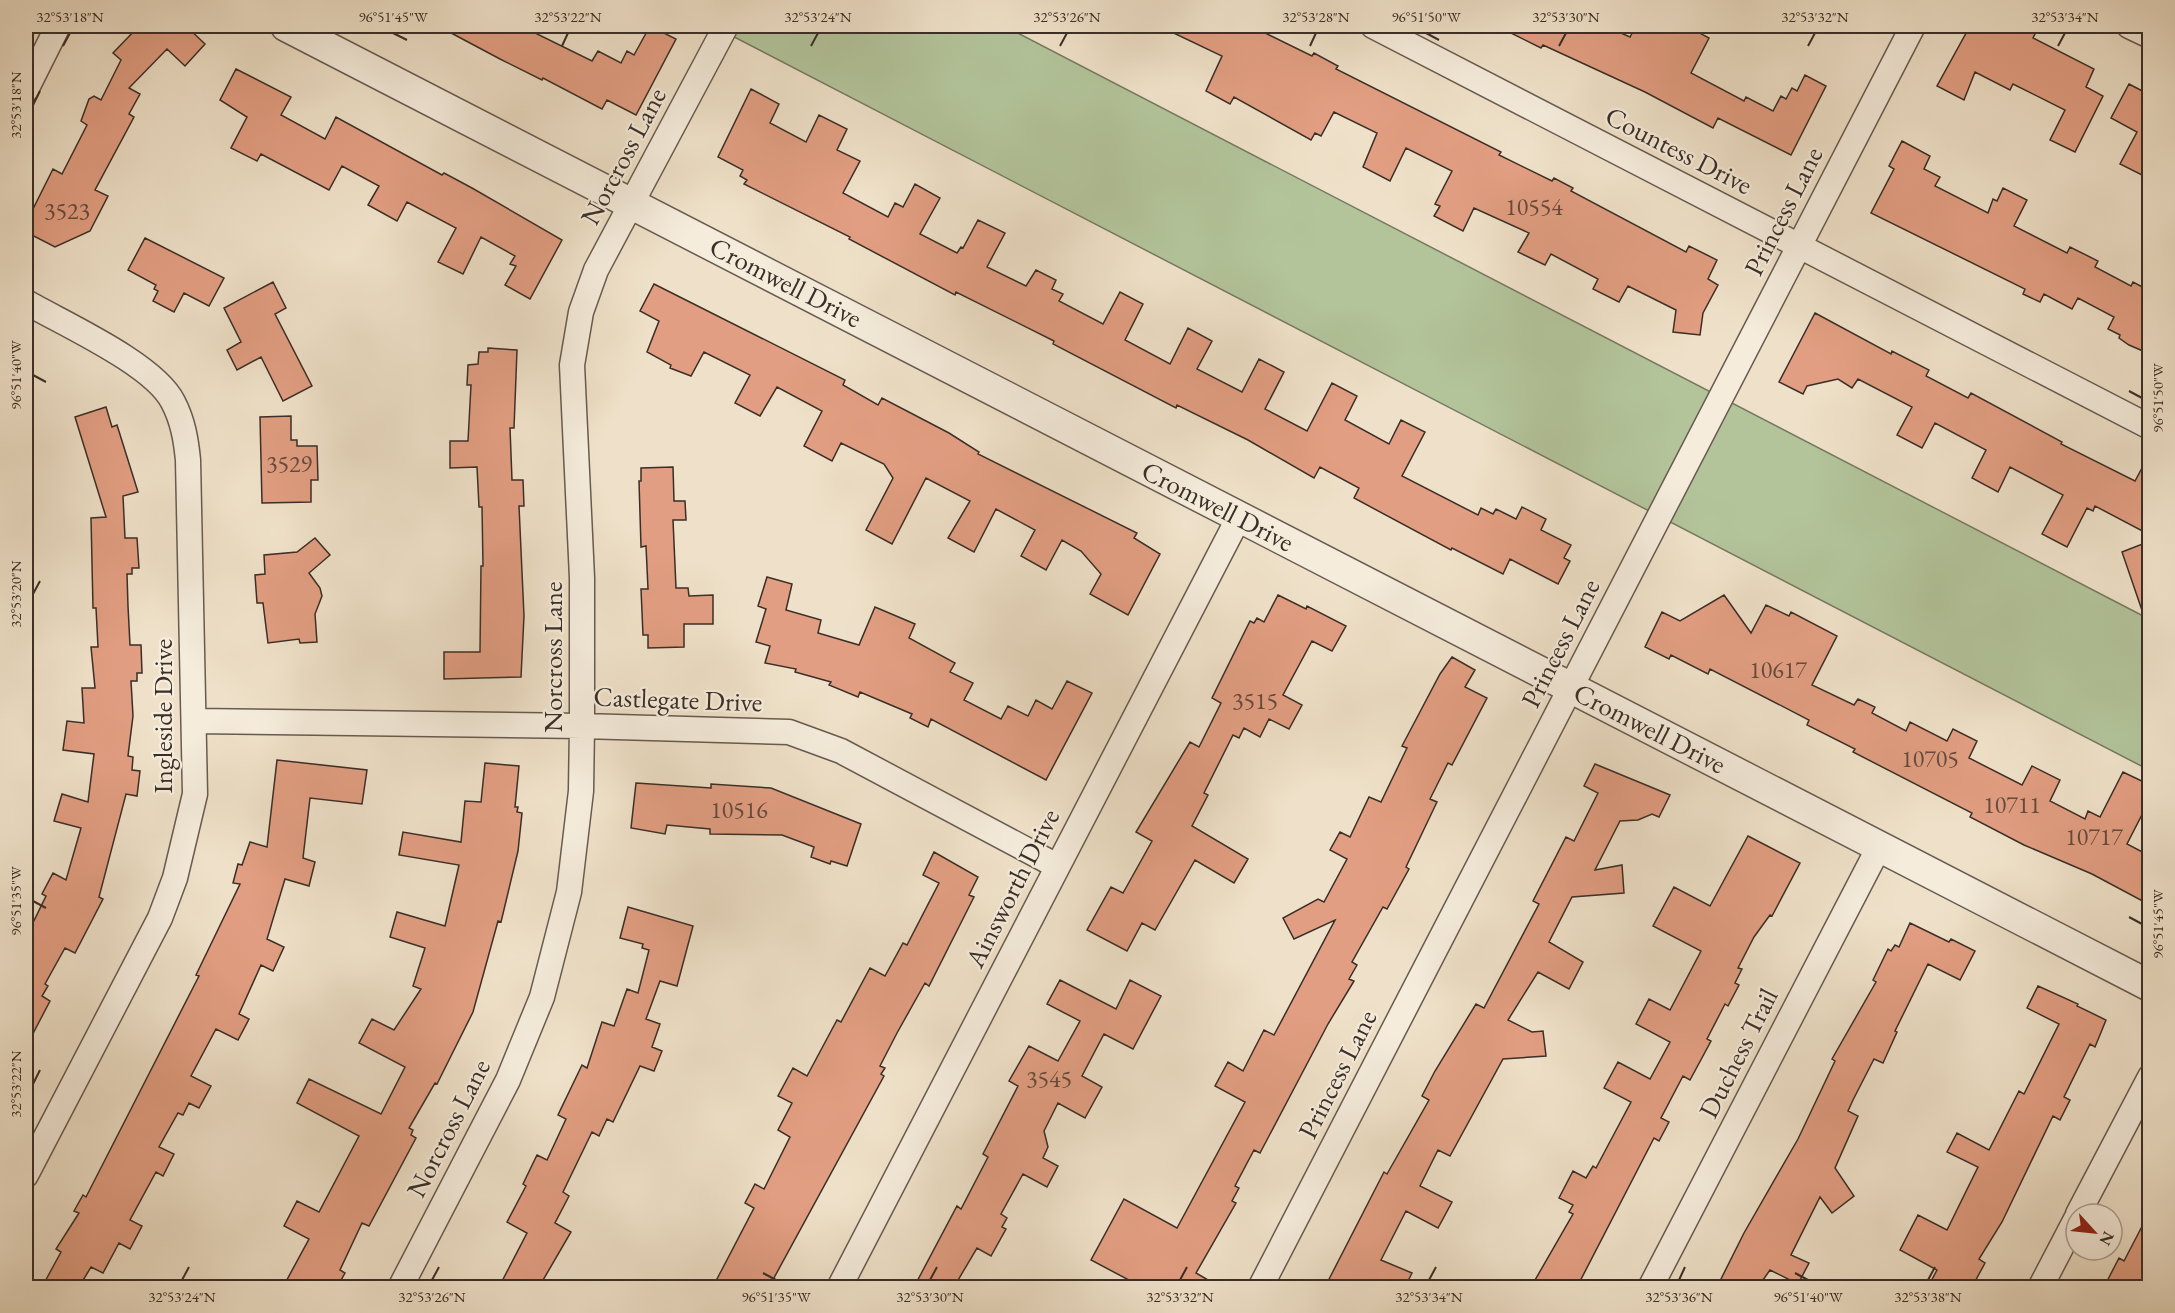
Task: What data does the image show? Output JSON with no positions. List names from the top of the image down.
{
  "streets": {
    "street": [
      "Countess Drive",
      "Norcross Lane",
      "Princess Lane",
      "Cromwell Drive",
      "Castlegate Drive",
      "Ingleside Drive",
      "Ainsworth Drive",
      "Duchess Trail"
    ]
  },
  "crossings": [
    ["Countess Drive", "Princess Lane"],
    ["Norcross Lane", "Cromwell Drive"],
    ["Norcross Lane", "Castlegate Drive"],
    ["Princess Lane", "Cromwell Drive"],
    ["Cromwell Drive", "Ainsworth Drive"],
    ["Cromwell Drive", "Duchess Trail"],
    ["Castlegate Drive", "Ingleside Drive"],
    ["Castlegate Drive", "Ainsworth Drive"]
  ],
  "house_numbers": [
    "10554",
    "3523",
    "3529",
    "10617",
    "3515",
    "10705",
    "10711",
    "10516",
    "10717",
    "3545"
  ],
  "north": "bottom right",
  "coordinates": [
    "32°53'18\"N",
    "96°51'45\"W",
    "32°53'22\"N",
    "32°53'24\"N",
    "32°53'26\"N",
    "32°53'28\"N",
    "96°51'50\"W",
    "32°53'30\"N",
    "32°53'32\"N",
    "32°53'34\"N",
    "96°51'40\"W",
    "32°53'20\"N",
    "96°51'35\"W",
    "32°53'36\"N",
    "32°53'38\"N"
  ]
}
